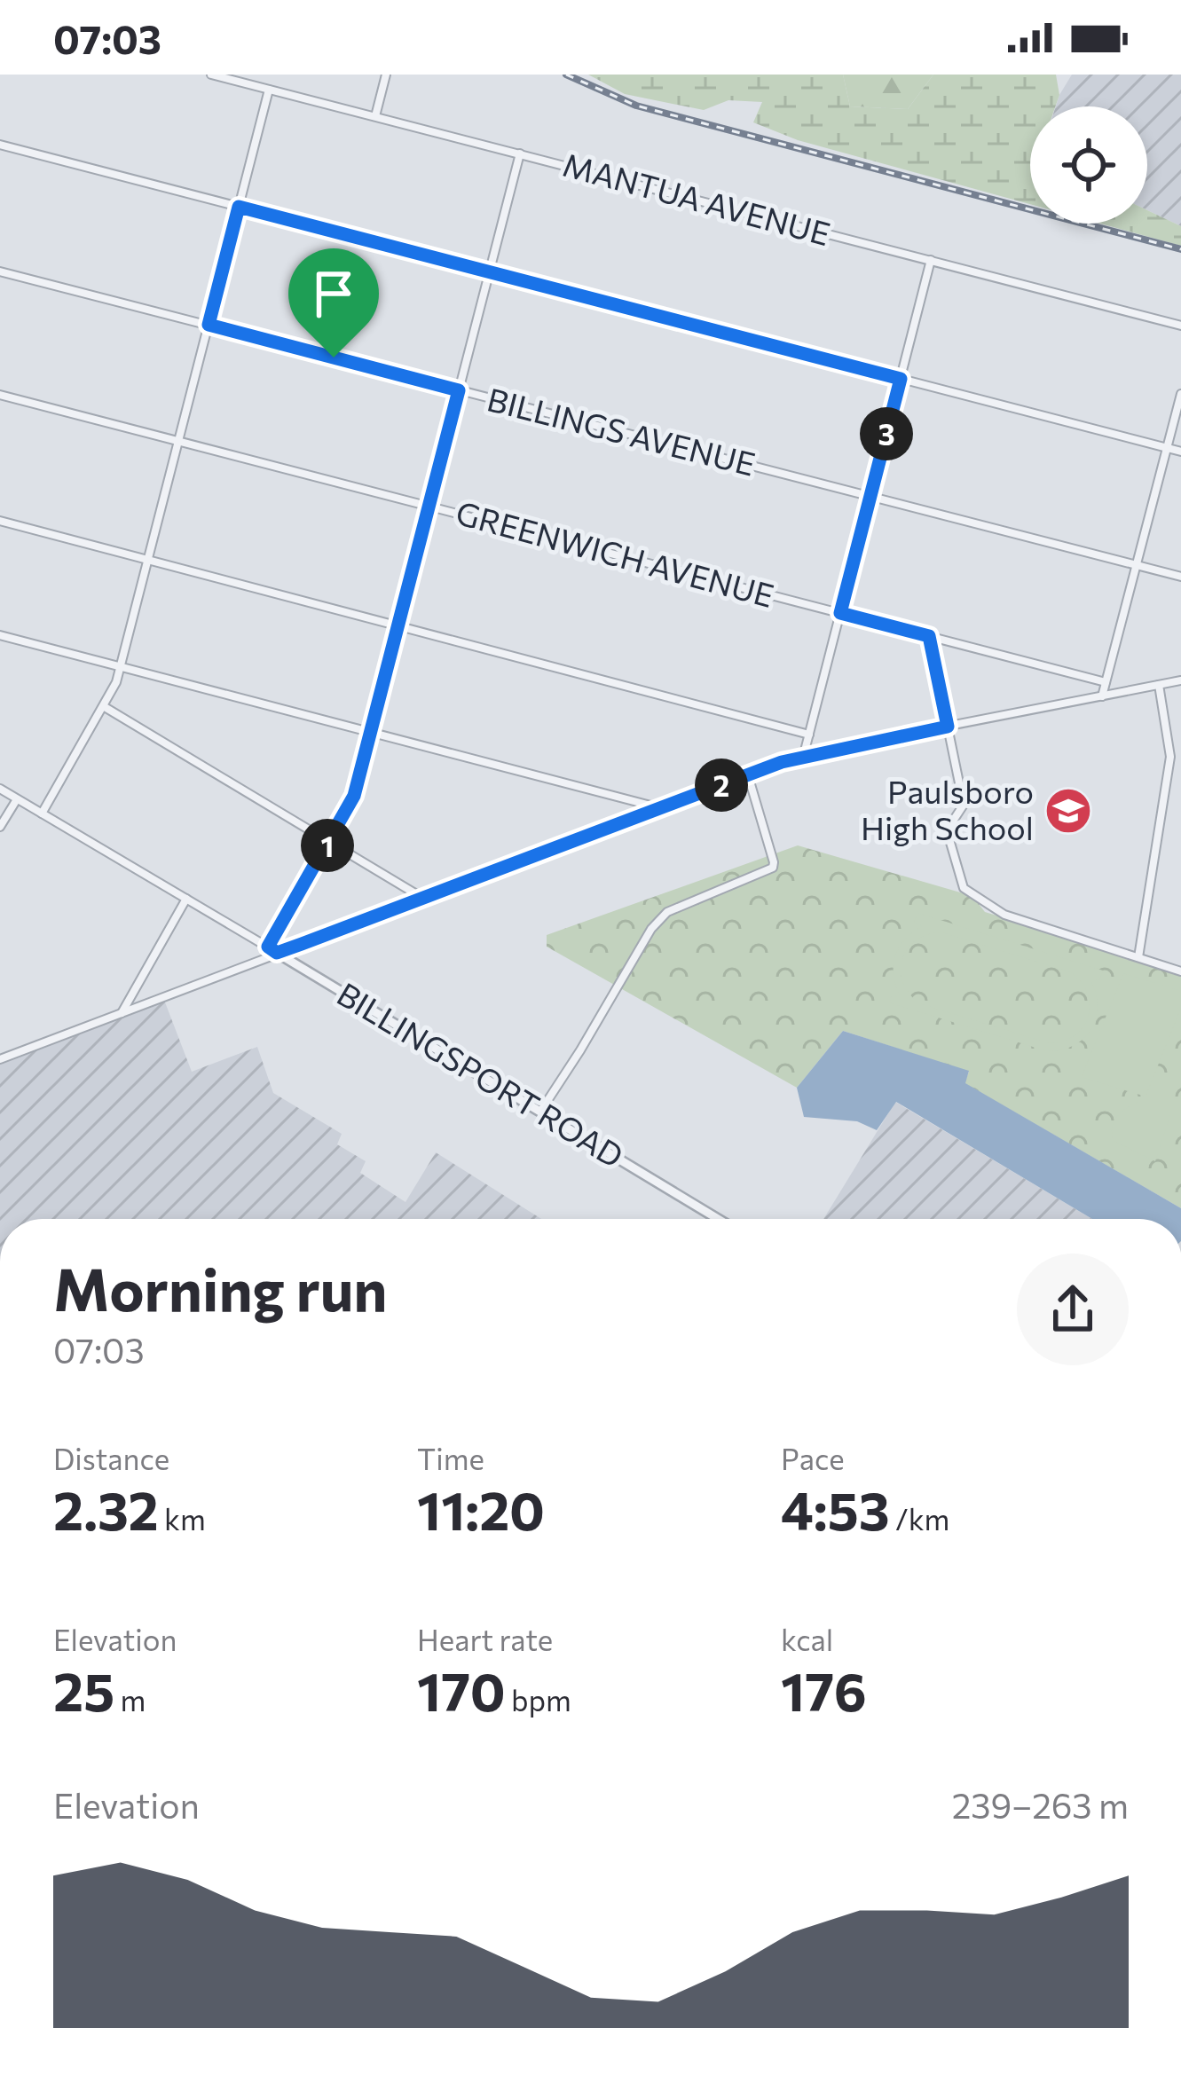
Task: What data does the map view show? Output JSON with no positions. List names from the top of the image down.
{
  "streets": {
    "street": [
      "MANTUA AVENUE",
      "BILLINGS AVENUE",
      "GREENWICH AVENUE",
      "BILLINGSPORT ROAD"
    ]
  },
  "places": {
    "school or university": ["Paulsboro High School"]
  },
  "page": {
    "status": "07:03",
    "pins": ["3", "2", "1"],
    "heading": ["Morning run", "07:03"],
    "stats": [
      ["Distance", "2.32 km"],
      ["Time", "11:20"],
      ["Pace", "4:53 /km"],
      ["Elevation", "25 m"],
      ["Heart rate", "170 bpm"],
      ["kcal", "176"]
    ],
    "chart": ["Elevation", "239–263 m"]
  }
}
